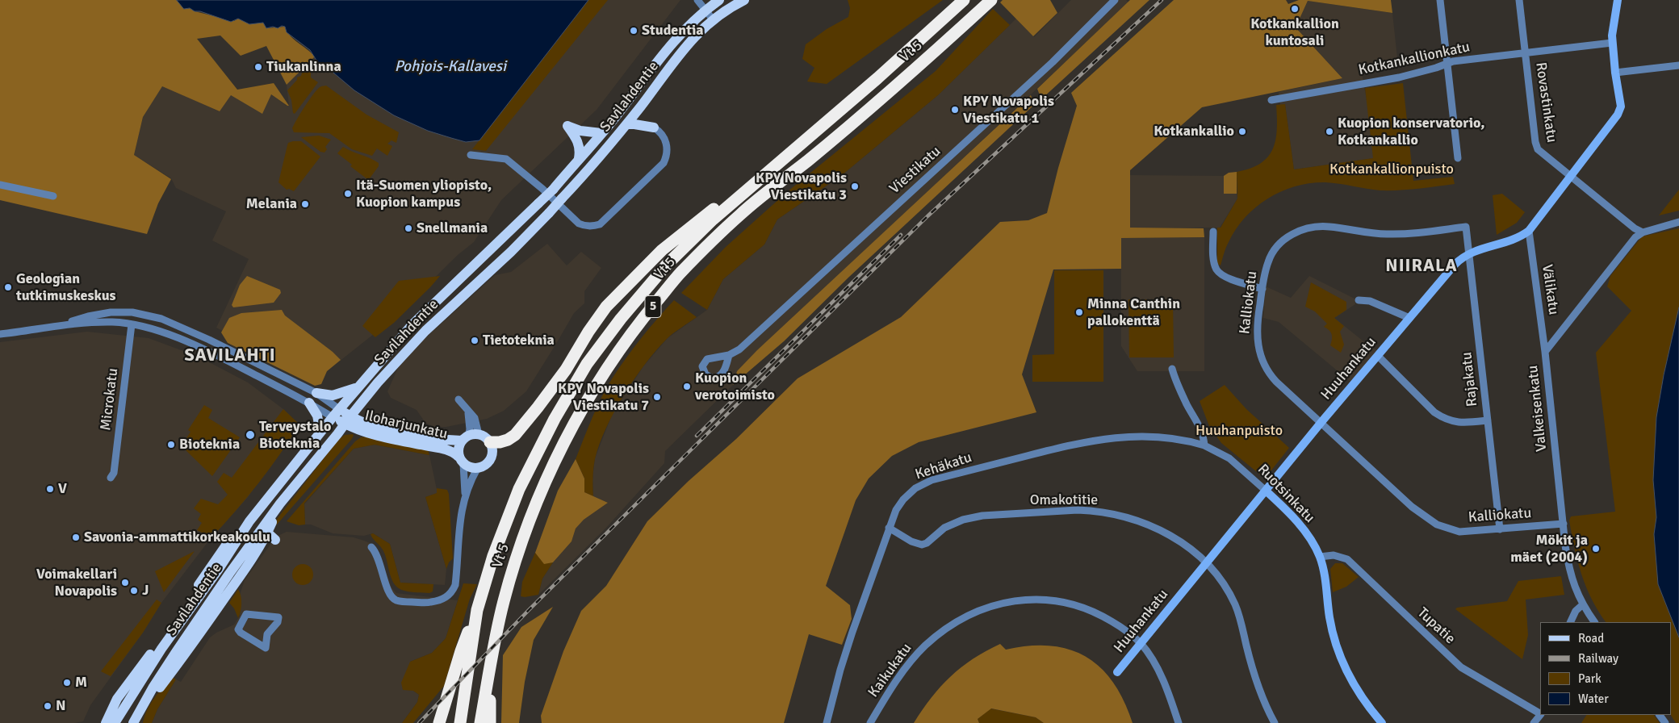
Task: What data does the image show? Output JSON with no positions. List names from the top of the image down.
{
  "streets": {
    "highway": ["Vt 5", "5"],
    "main road": ["Savilahdentie", "Iloharjunkatu"],
    "street": [
      "Kotkankallionkatu",
      "Rovastinkatu",
      "Viestikatu",
      "Välikatu",
      "Kalliokatu",
      "Huuhankatu",
      "Rajakatu",
      "Microkatu",
      "Valkeisenkatu",
      "Kehäkatu",
      "Ruotsinkatu",
      "Omakotitie",
      "Tupatie",
      "Kaikukatu"
    ]
  },
  "crossings": [
    ["Kotkankallionkatu", "Rovastinkatu"],
    ["Savilahdentie", "Iloharjunkatu"],
    ["Rovastinkatu", "Huuhankatu"],
    ["Rovastinkatu", "Valkeisenkatu"],
    ["Välikatu", "Huuhankatu"],
    ["Välikatu", "Valkeisenkatu"],
    ["Kalliokatu", "Huuhankatu"],
    ["Kalliokatu", "Rajakatu"],
    ["Kalliokatu", "Valkeisenkatu"],
    ["Huuhankatu", "Rajakatu"],
    ["Huuhankatu", "Ruotsinkatu"],
    ["Huuhankatu", "Omakotitie"],
    ["Huuhankatu", "Kaikukatu"],
    ["Kehäkatu", "Ruotsinkatu"],
    ["Kehäkatu", "Omakotitie"],
    ["Ruotsinkatu", "Tupatie"]
  ],
  "districts": ["NIIRALA", "SAVILAHTI"],
  "water": ["Pohjois-Kallavesi"],
  "parks": ["Kotkankallionpuisto", "Huuhanpuisto"],
  "places": [
    "Kotkankallion kuntosali",
    "Studentia",
    "Tiukanlinna",
    "KPY Novapolis Viestikatu 1",
    "Kotkankallio",
    "Kuopion konservatorio, Kotkankallio",
    "KPY Novapolis Viestikatu 3",
    "Itä-Suomen yliopisto, Kuopion kampus",
    "Melania",
    "Snellmania",
    "Geologian tutkimuskeskus",
    "Minna Canthin pallokenttä",
    "Tietoteknia",
    "Kuopion verotoimisto",
    "KPY Novapolis Viestikatu 7",
    "Terveystalo Bioteknia",
    "Bioteknia",
    "V",
    "Savonia-ammattikorkeakoulu",
    "Mökit ja mäet (2004)",
    "Voimakellari Novapolis",
    "J",
    "M",
    "N"
  ],
  "legend": [
    "Road",
    "Railway",
    "Park",
    "Water"
  ]
}
